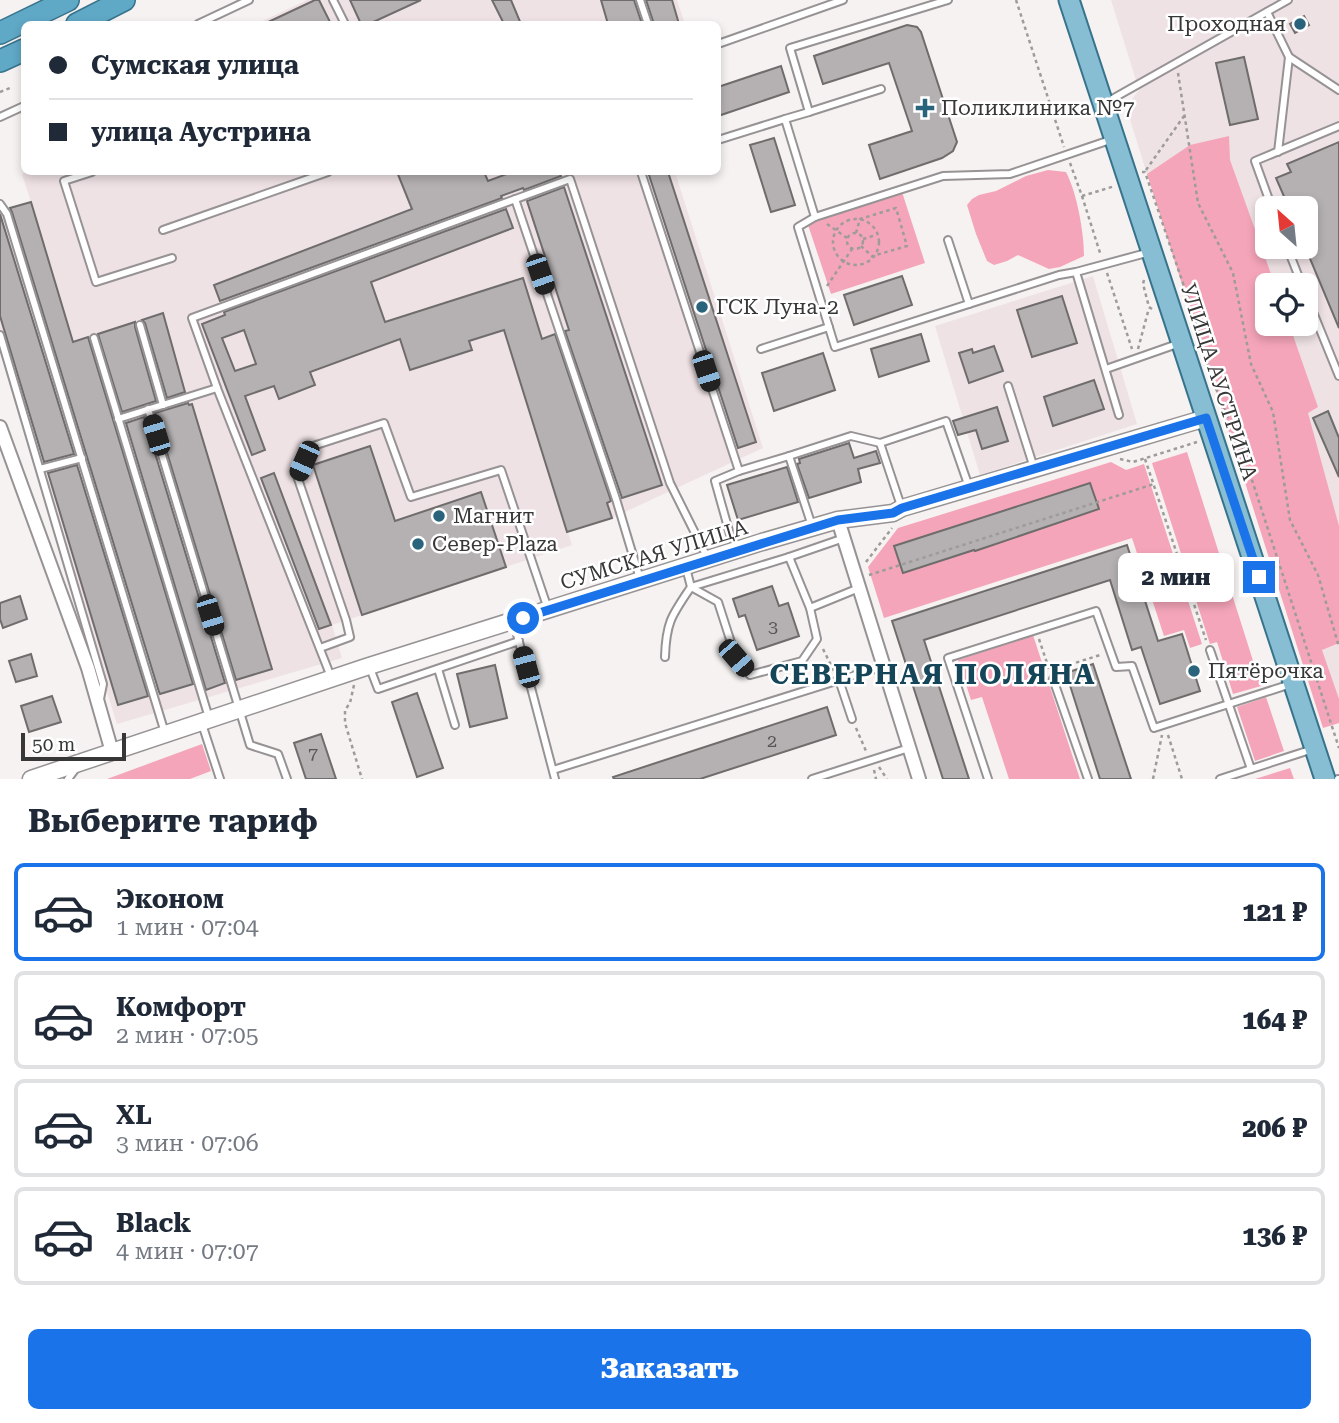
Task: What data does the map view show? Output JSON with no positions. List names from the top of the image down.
{
  "streets": {
    "main road": ["УЛИЦА АУСТРИНА"],
    "street": ["СУМСКАЯ УЛИЦА"]
  },
  "crossings": [
    ["УЛИЦА АУСТРИНА", "СУМСКАЯ УЛИЦА"]
  ],
  "districts": ["СЕВЕРНАЯ ПОЛЯНА"],
  "places": {
    "other": [
      "Проходная",
      "ГСК Луна-2",
      "Магнит",
      "Север-Plaza",
      "Пятёрочка"
    ],
    "health": ["Поликлиника №7"]
  },
  "house_numbers": ["3", "2", "7"],
  "scale_bar": "50 m",
  "north": "top left",
  "page": {
    "banner": ["Сумская улица", "улица Аустрина"],
    "bubble": "2 мин",
    "scale": "50 m",
    "heading": "Выберите тариф",
    "list": [
      {
        "name": "Эконом",
        "note": "1 мин · 07:04",
        "value": "121 ₽"
      },
      {
        "name": "Комфорт",
        "note": "2 мин · 07:05",
        "value": "164 ₽"
      },
      {
        "name": "XL",
        "note": "3 мин · 07:06",
        "value": "206 ₽"
      },
      {
        "name": "Black",
        "note": "4 мин · 07:07",
        "value": "136 ₽"
      }
    ],
    "buttons": "Заказать"
  }
}
